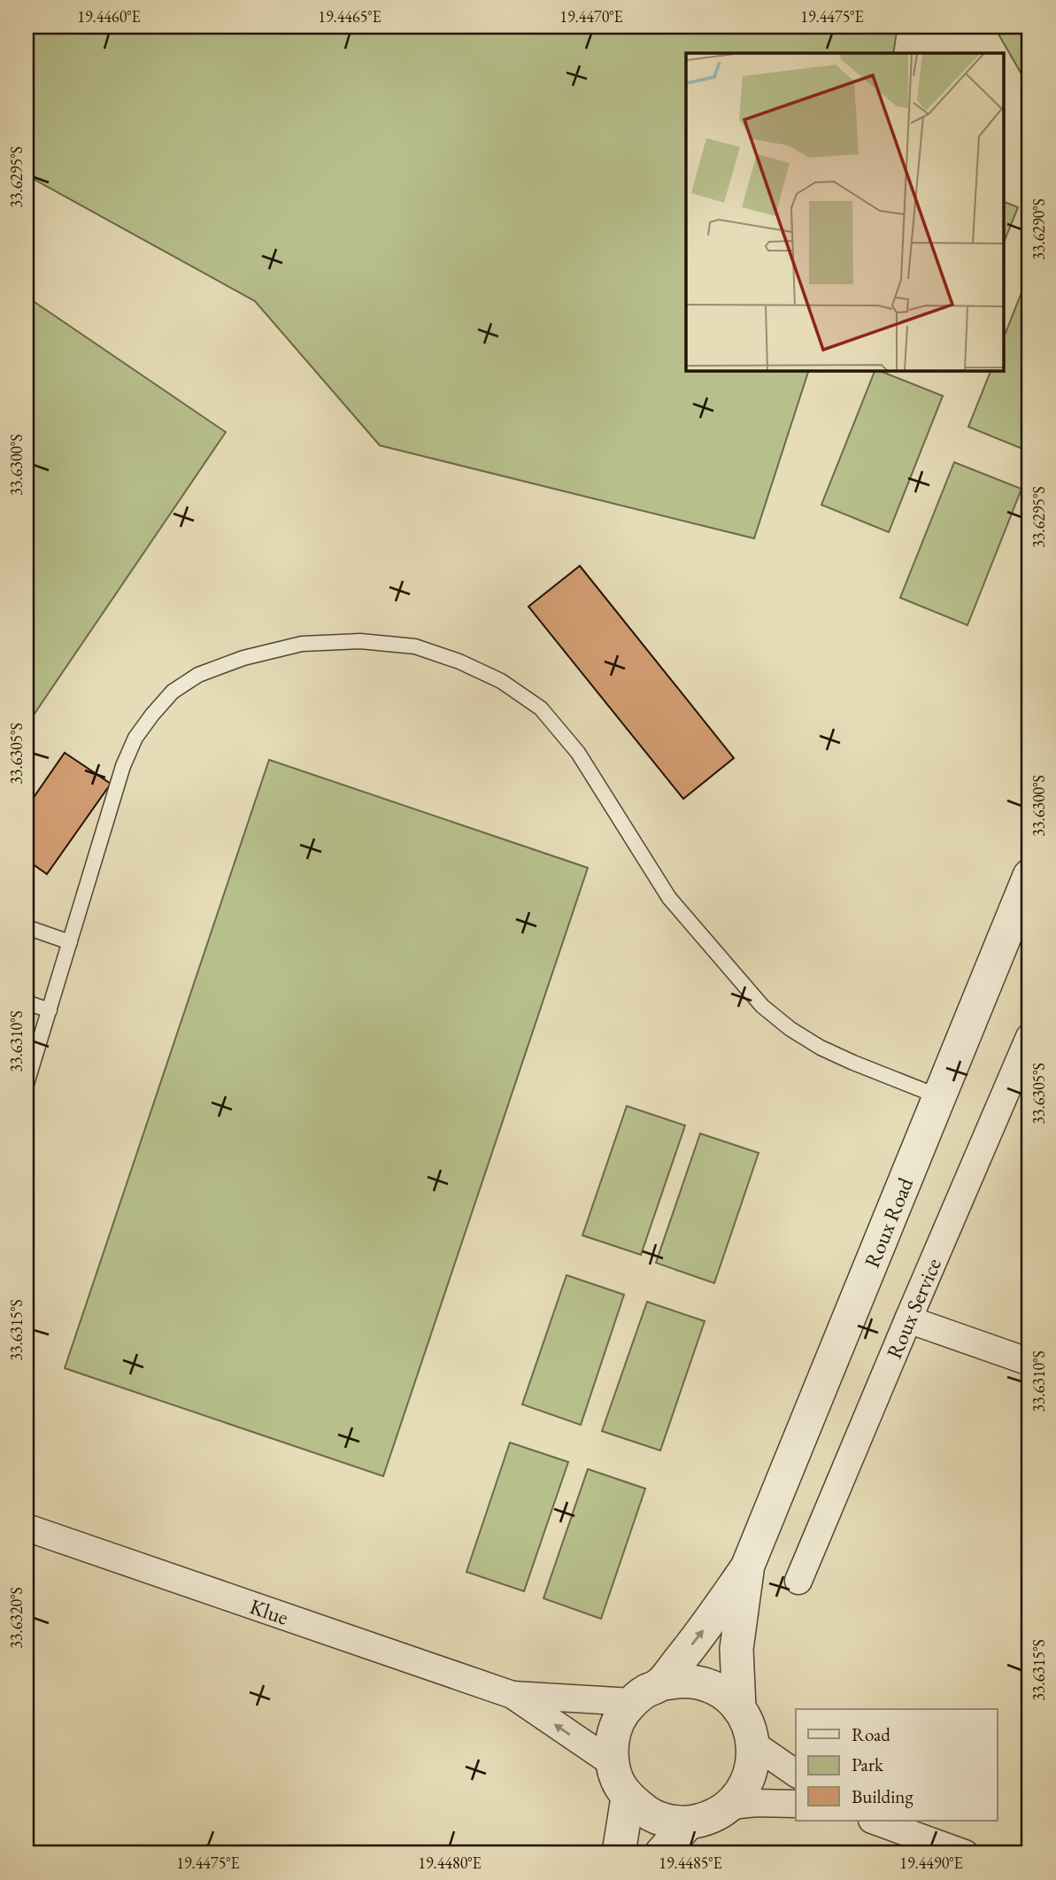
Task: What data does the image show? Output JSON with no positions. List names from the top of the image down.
{
  "streets": {
    "street": ["Roux Road", "Roux Service", "Klue"]
  },
  "crossings": [
    ["Roux Road", "Klue"]
  ],
  "legend": ["Road", "Park", "Building"],
  "coordinates": [
    "19.4460°E",
    "19.4465°E",
    "19.4470°E",
    "19.4475°E",
    "33.6295°S",
    "33.6290°S",
    "33.6300°S",
    "33.6305°S",
    "33.6310°S",
    "33.6315°S",
    "33.6320°S",
    "19.4480°E",
    "19.4485°E",
    "19.4490°E"
  ]
}
